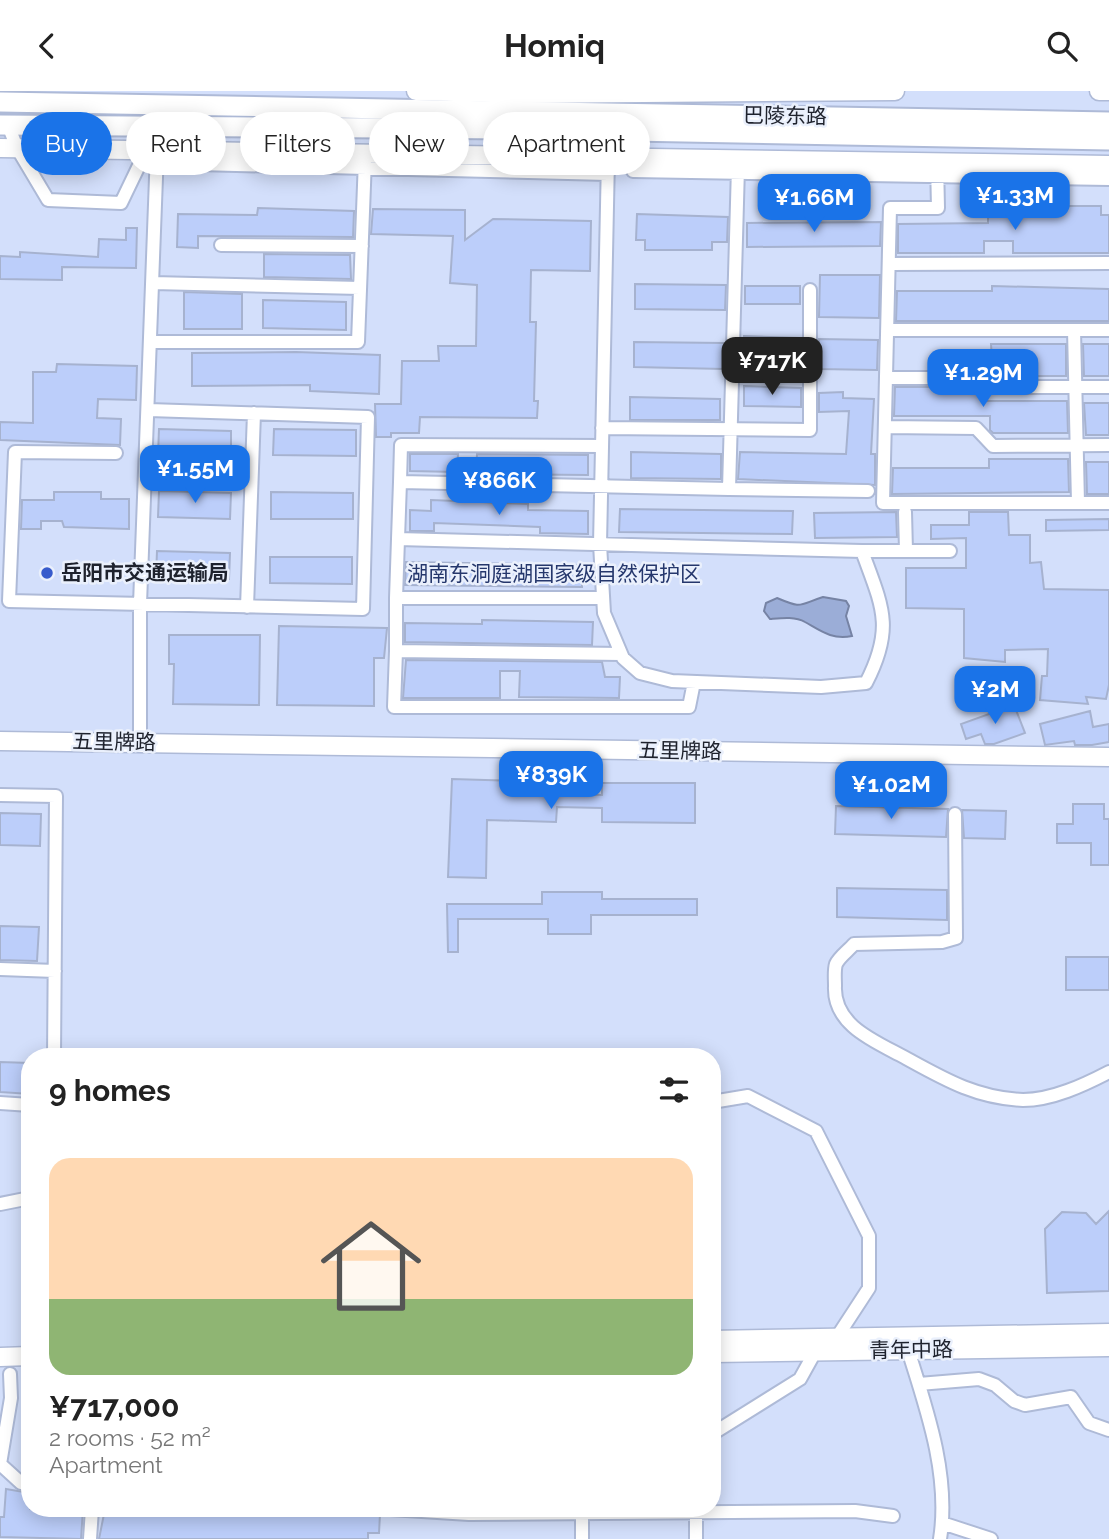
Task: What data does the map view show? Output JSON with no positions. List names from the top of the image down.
{
  "streets": {
    "main road": ["巴陵东路", "五里牌路", "青年中路"]
  },
  "parks": ["湖南东洞庭湖国家级自然保护区"],
  "places": ["岳阳市交通运输局"],
  "page": {
    "header": "Homiq",
    "chip": [
      "Buy",
      "Rent",
      "Filters",
      "New",
      "Apartment"
    ],
    "price": [
      "¥1.33M",
      "¥1.66M",
      "¥717K",
      "¥1.29M",
      "¥1.55M",
      "¥866K",
      "¥2M",
      "¥839K",
      "¥1.02M"
    ],
    "heading": "9 homes",
    "list": [
      {
        "name": "¥717,000",
        "note": "2 rooms · 52 m² · Apartment"
      }
    ]
  }
}
